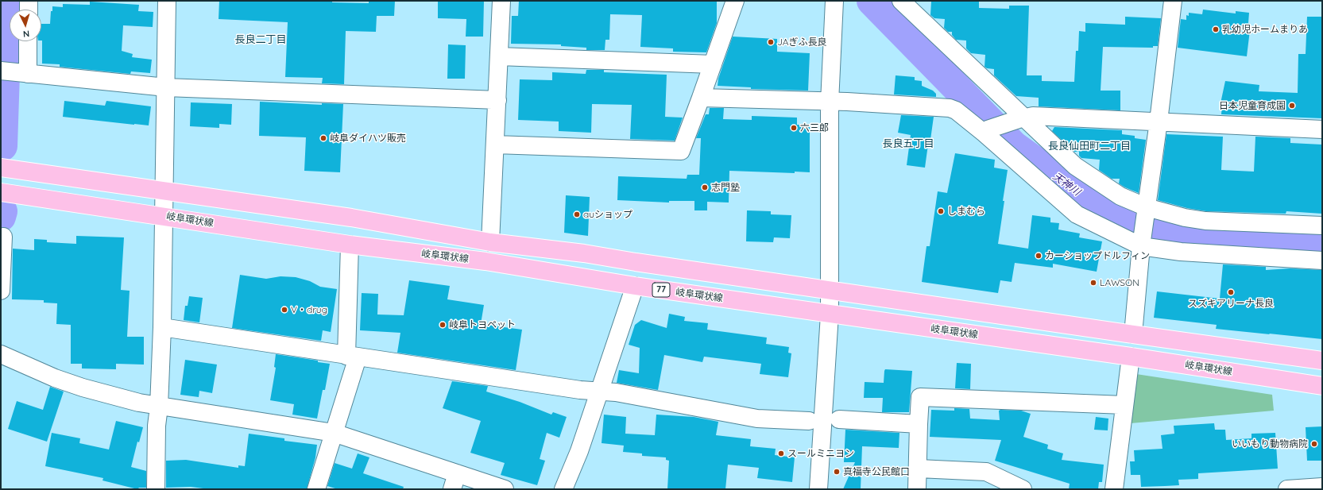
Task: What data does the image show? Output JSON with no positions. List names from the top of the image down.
{
  "streets": {
    "main road": ["岐阜環状線", "77"]
  },
  "districts": ["長良二丁目", "長良五丁目", "長良仙田町二丁目"],
  "water": ["天神川"],
  "places": [
    "乳幼児ホームまりあ",
    "JAぎふ長良",
    "日本児童育成園",
    "六三郎",
    "岐阜ダイハツ販売",
    "志門塾",
    "しまむら",
    "auショップ",
    "カーショップドルフィン",
    "LAWSON",
    "スズキアリーナ長良",
    "V・drug",
    "岐阜トヨペット",
    "いいもり動物病院",
    "スールミニヨン",
    "真福寺公民館口"
  ],
  "north": "bottom"
}
